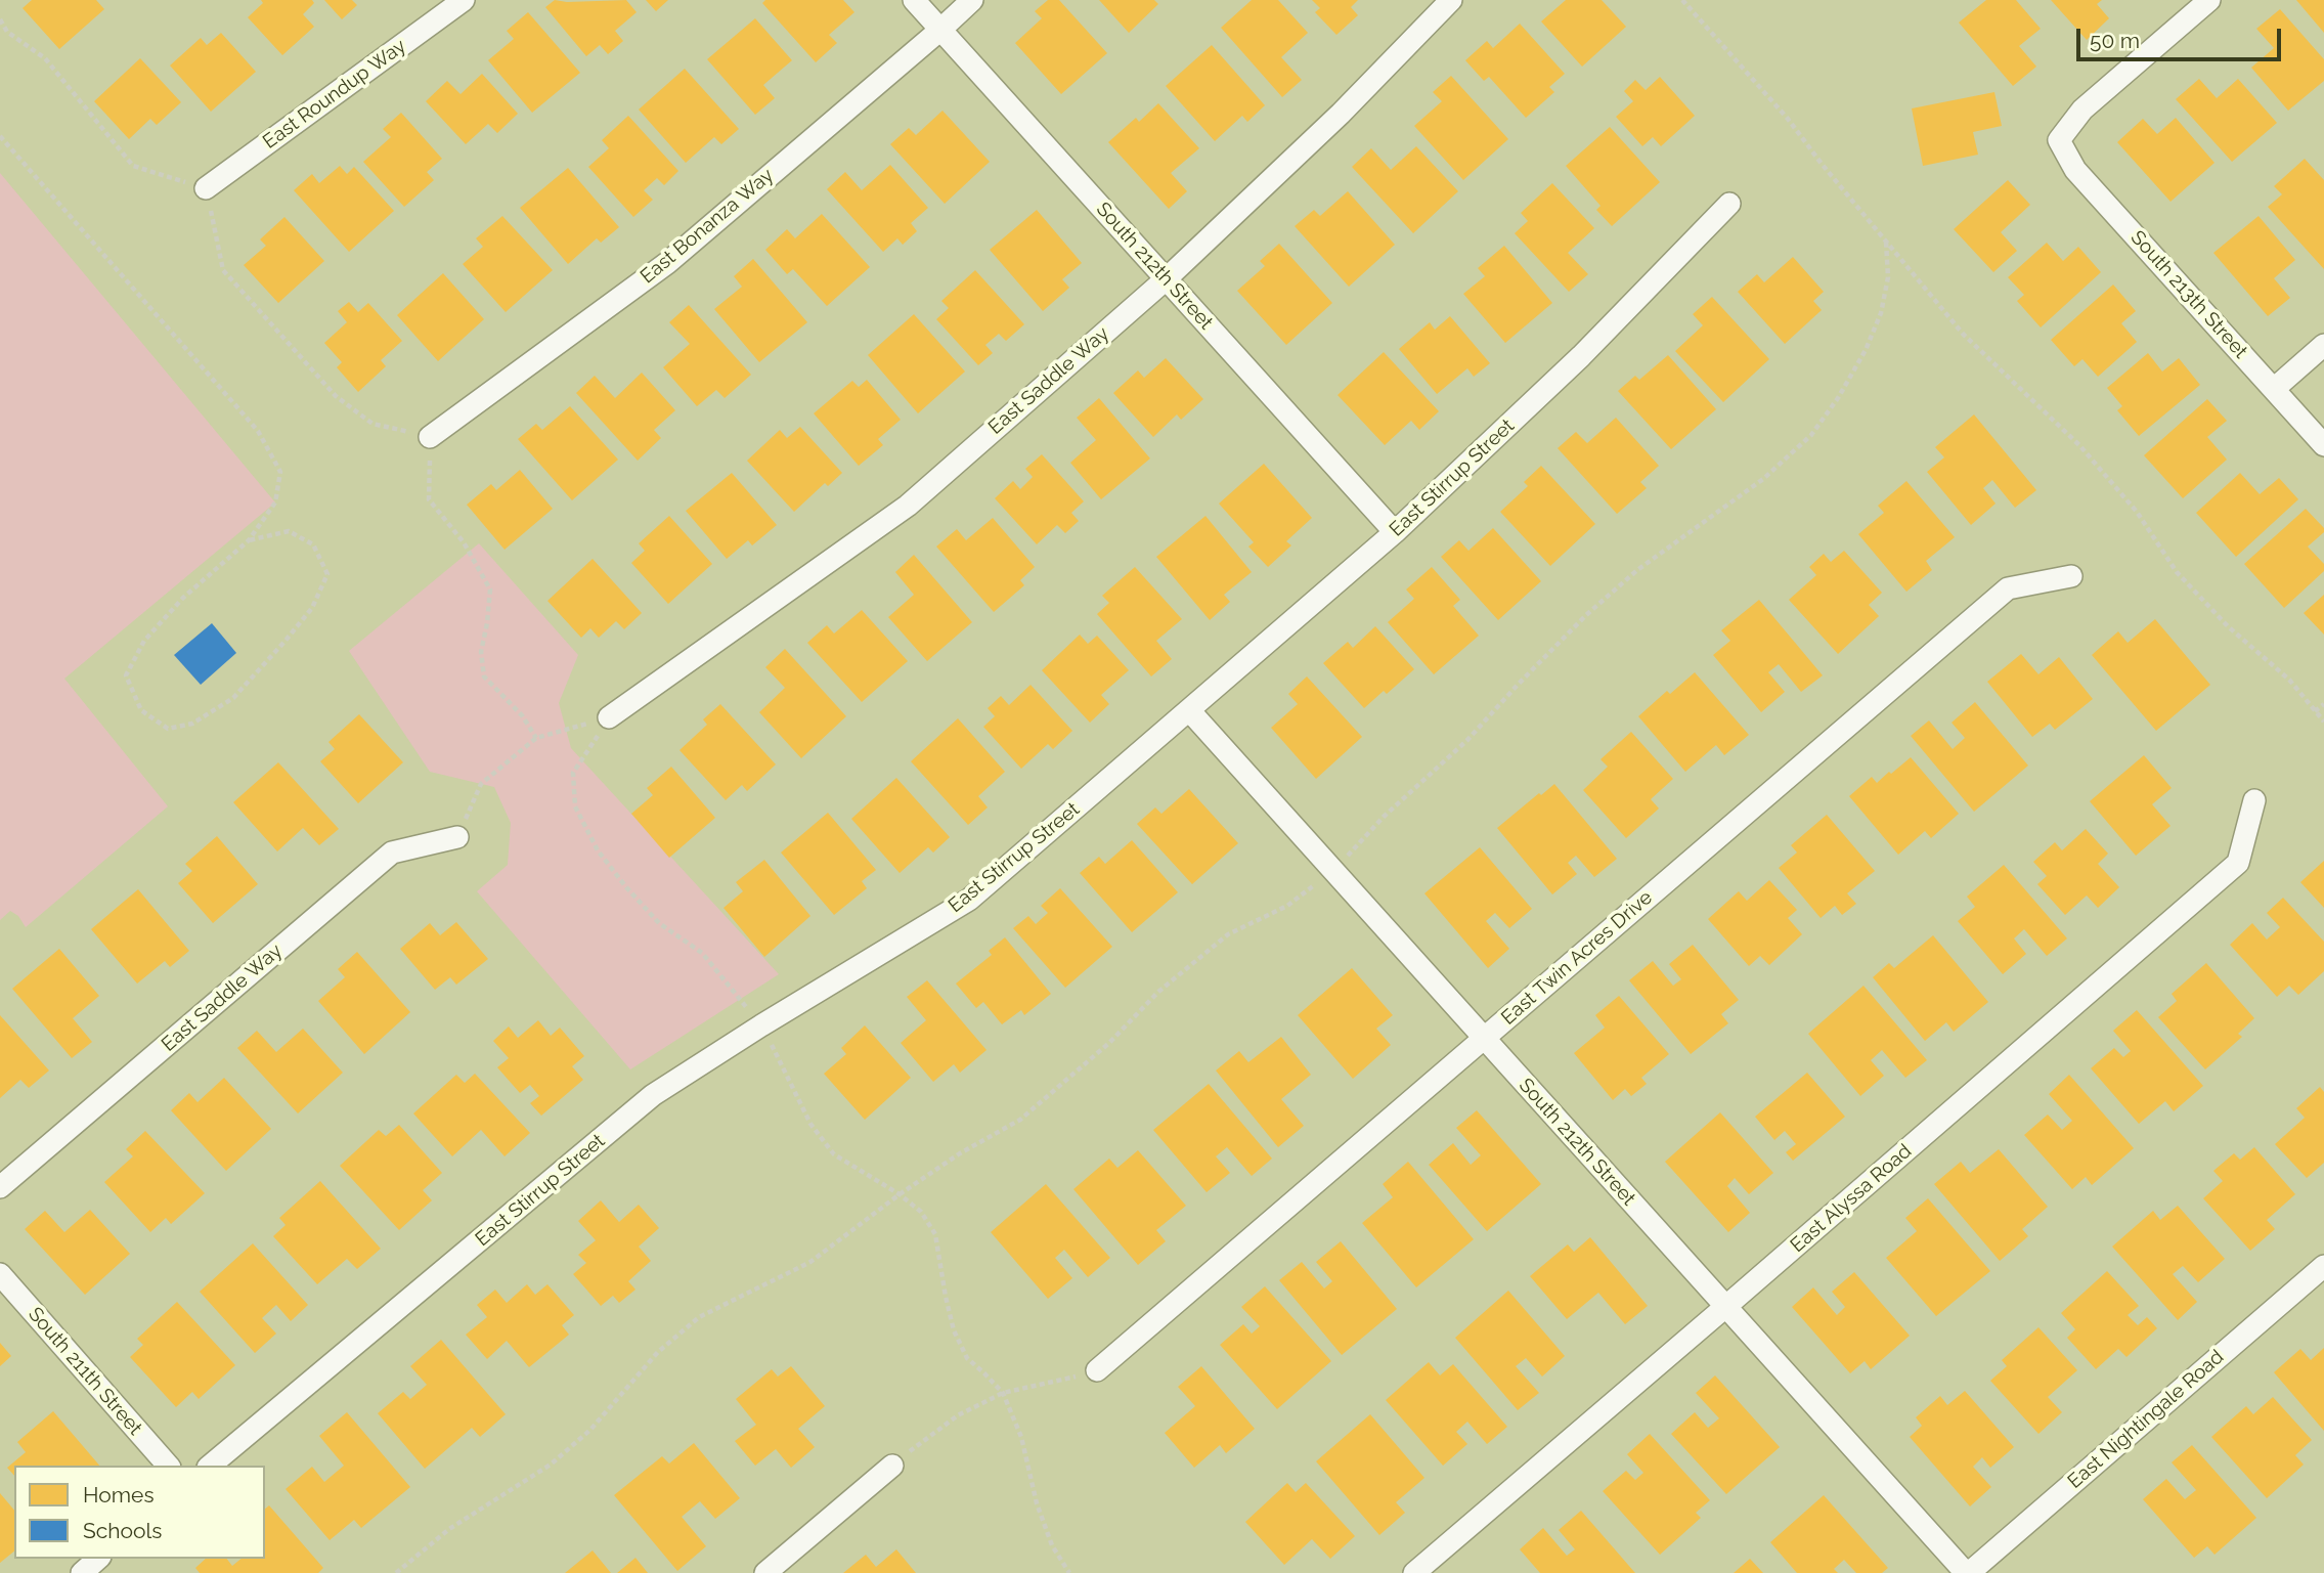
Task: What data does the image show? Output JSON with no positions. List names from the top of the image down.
{
  "streets": {
    "street": [
      "East Roundup Way",
      "East Bonanza Way",
      "South 212th Street",
      "South 213th Street",
      "East Saddle Way",
      "East Stirrup Street",
      "East Twin Acres Drive",
      "East Alyssa Road",
      "South 211th Street",
      "East Nightingale Road"
    ]
  },
  "crossings": [
    ["East Bonanza Way", "South 212th Street"],
    ["South 212th Street", "East Saddle Way"],
    ["South 212th Street", "East Stirrup Street"],
    ["South 212th Street", "East Twin Acres Drive"],
    ["South 212th Street", "East Alyssa Road"],
    ["South 212th Street", "East Nightingale Road"]
  ],
  "legend": ["Homes", "Schools"],
  "scale_bar": "50 m"
}
